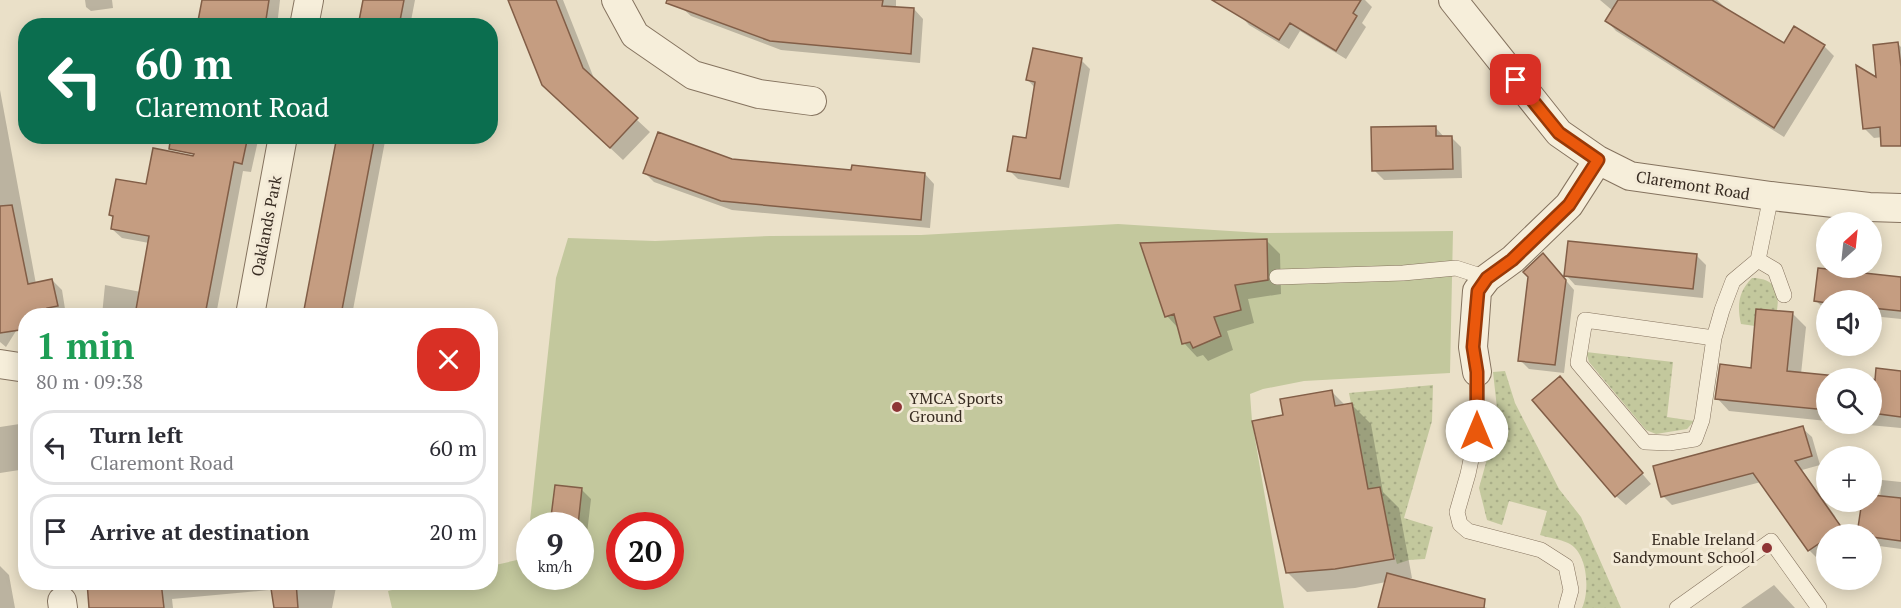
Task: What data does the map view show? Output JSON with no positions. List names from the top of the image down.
{
  "streets": {
    "street": ["Claremont Road", "Oaklands Park"]
  },
  "places": ["YMCA Sports Ground", "Enable Ireland Sandymount School"],
  "north": "top right",
  "page": {
    "turn": ["60 m", "Claremont Road"],
    "map_buttons": ["+", "−"],
    "heading": ["1 min", "80 m · 09:38"],
    "list": [
      {
        "name": "Turn left",
        "note": "Claremont Road",
        "value": "60 m"
      },
      {
        "name": "Arrive at destination",
        "value": "20 m"
      }
    ],
    "speed": "9 km/h",
    "limit": "20"
  }
}
